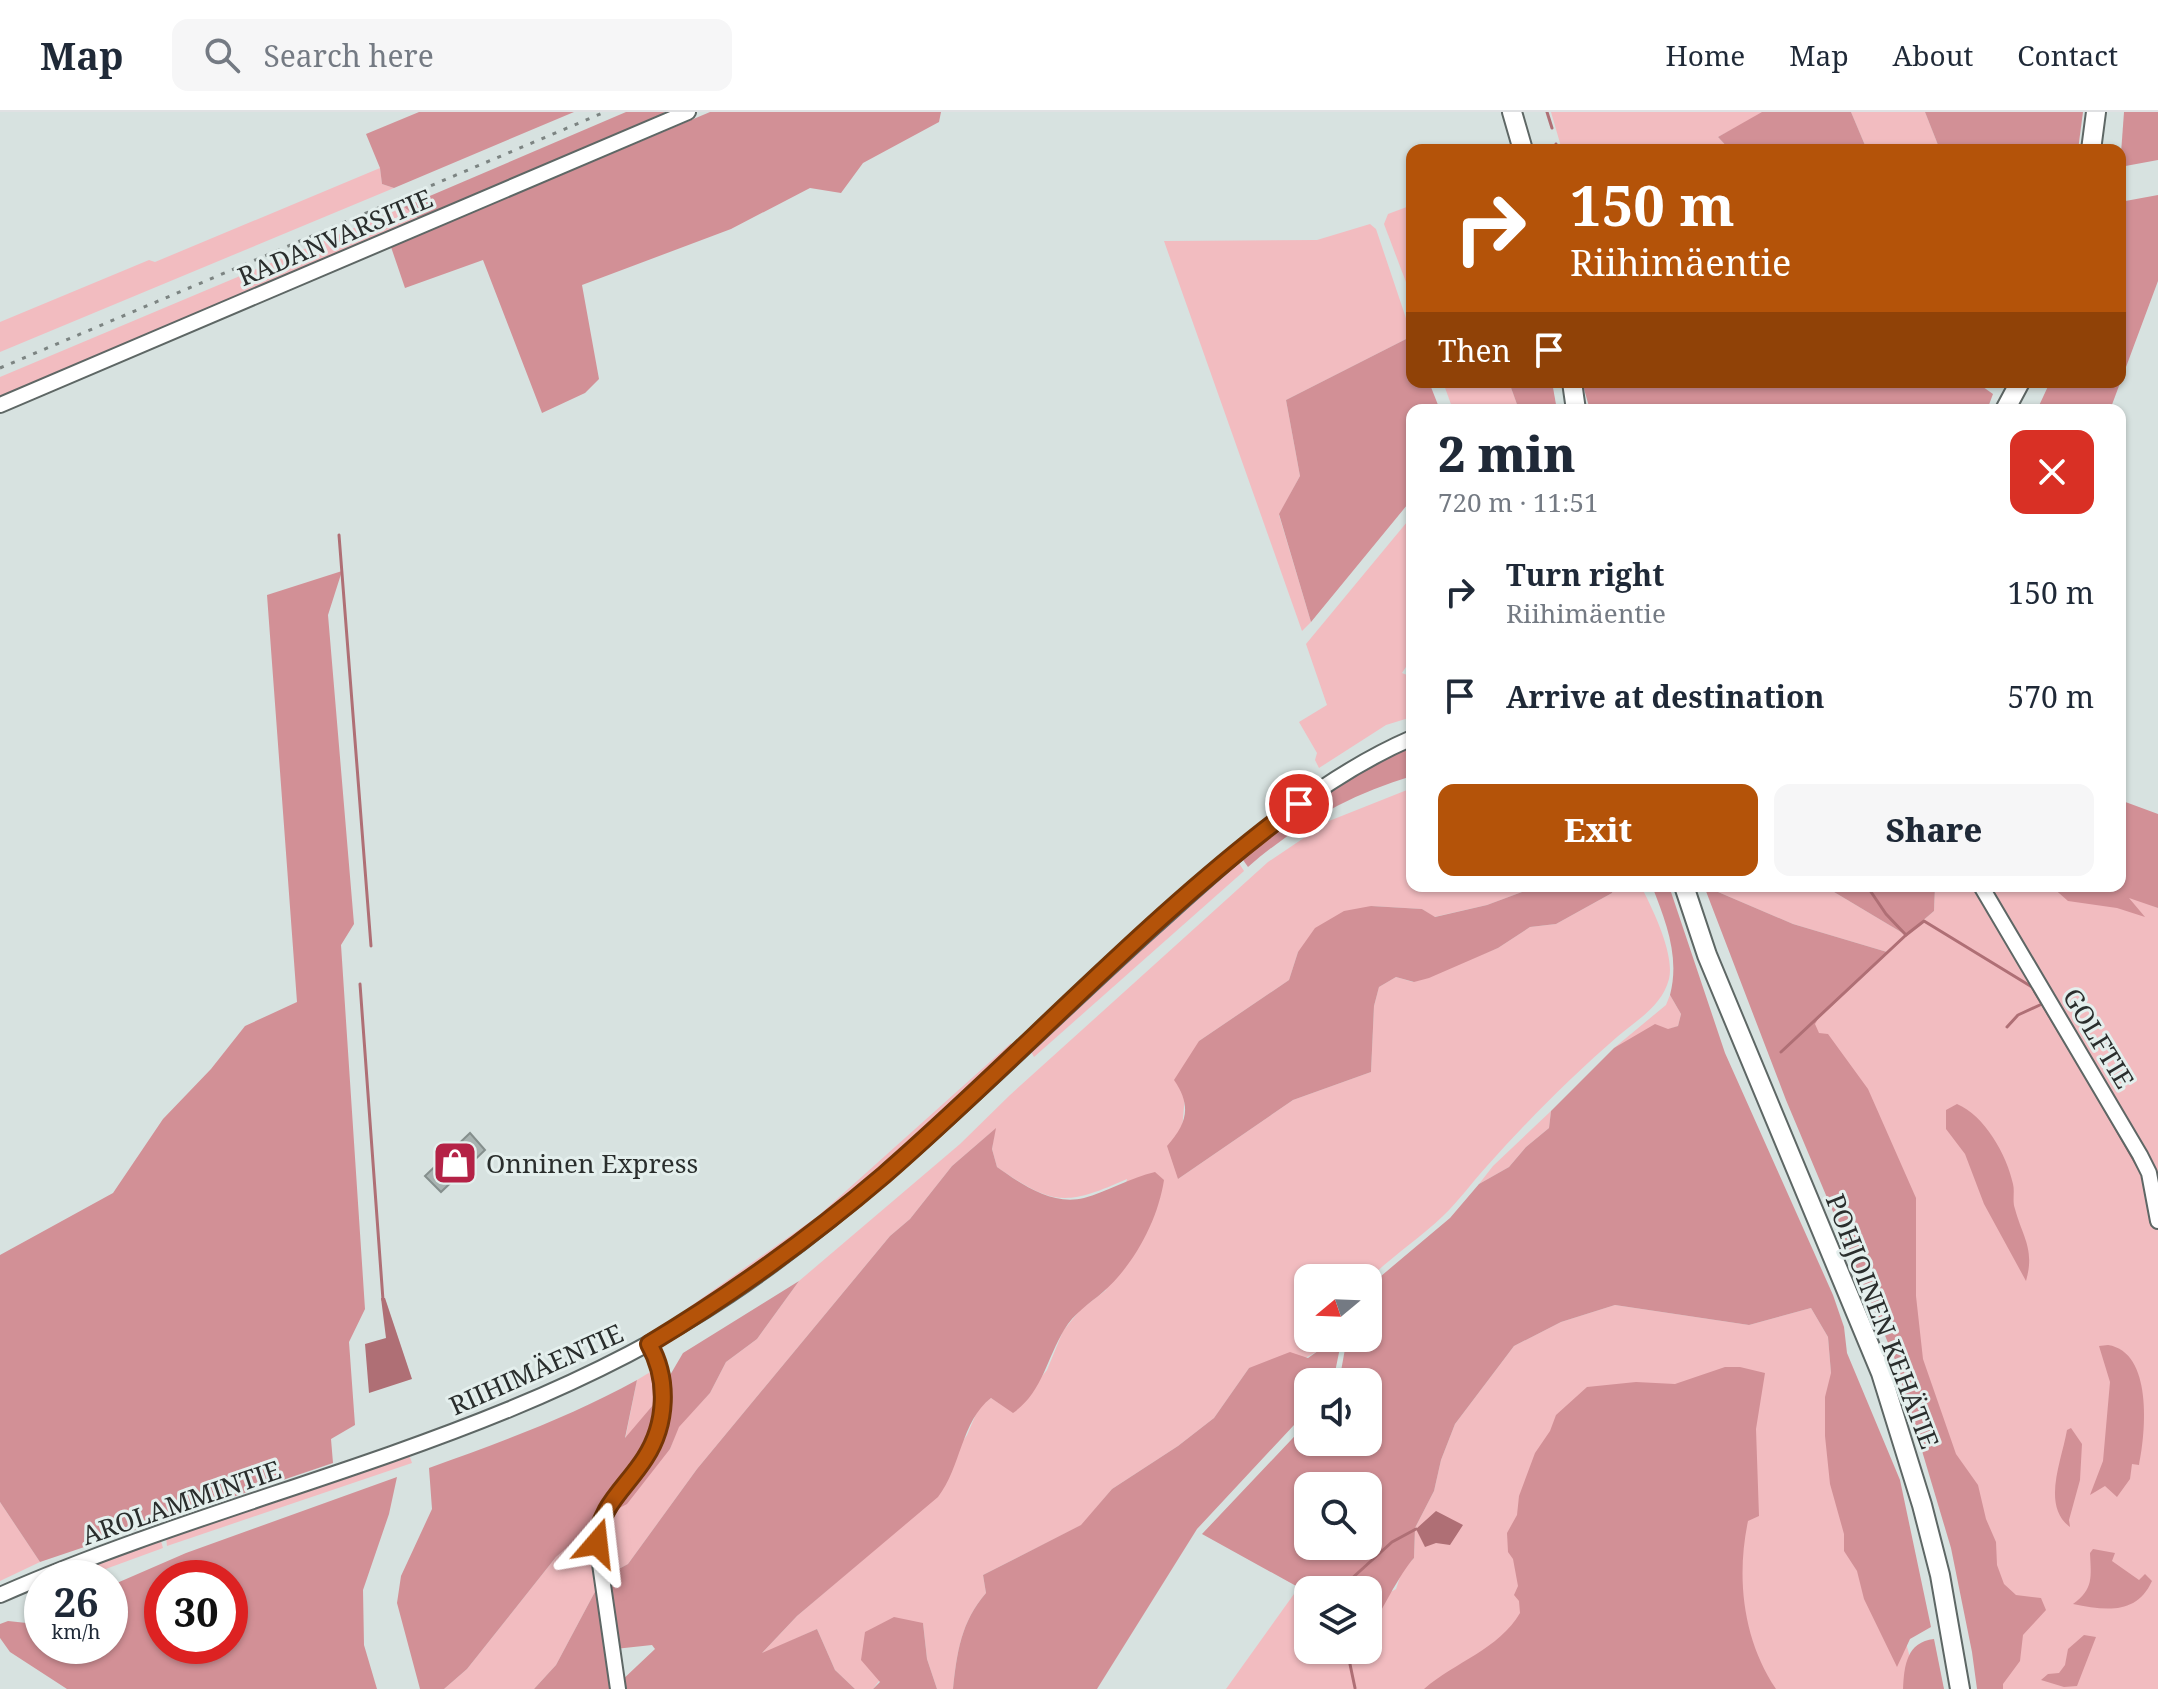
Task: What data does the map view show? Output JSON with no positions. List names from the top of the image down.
{
  "streets": {
    "main road": ["POHJOINEN KEHÄTIE"],
    "street": [
      "RADANVARSITIE",
      "GOLFTIE",
      "RIIHIMÄENTIE",
      "AROLAMMINTIE"
    ]
  },
  "crossings": [
    ["RIIHIMÄENTIE", "AROLAMMINTIE"]
  ],
  "places": {
    "shop": ["Onninen Express"]
  },
  "north": "left",
  "page": {
    "header": "Map",
    "search": "Search here",
    "nav": [
      "Home",
      "Map",
      "About",
      "Contact"
    ],
    "turn": ["150 m", "Riihimäentie"],
    "then": "Then",
    "heading": ["2 min", "720 m · 11:51"],
    "list": [
      {
        "name": "Turn right",
        "note": "Riihimäentie",
        "value": "150 m"
      },
      {
        "name": "Arrive at destination",
        "value": "570 m"
      }
    ],
    "buttons": ["Exit", "Share"],
    "speed": "26 km/h",
    "limit": "30"
  }
}
